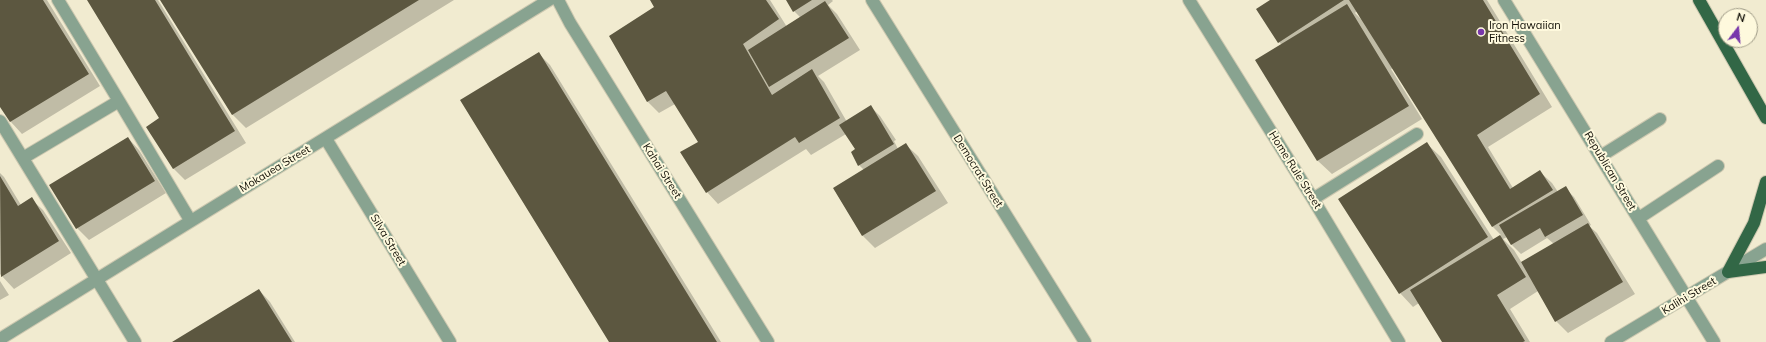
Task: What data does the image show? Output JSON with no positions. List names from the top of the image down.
{
  "streets": {
    "street": [
      "Mokauea Street",
      "Home Rule Street",
      "Kahai Street",
      "Democrat Street",
      "Republican Street",
      "Silva Street",
      "Kalihi Street"
    ]
  },
  "crossings": [
    ["Mokauea Street", "Silva Street"],
    ["Republican Street", "Kalihi Street"]
  ],
  "places": ["Iron Hawaiian Fitness"],
  "north": "top"
}
